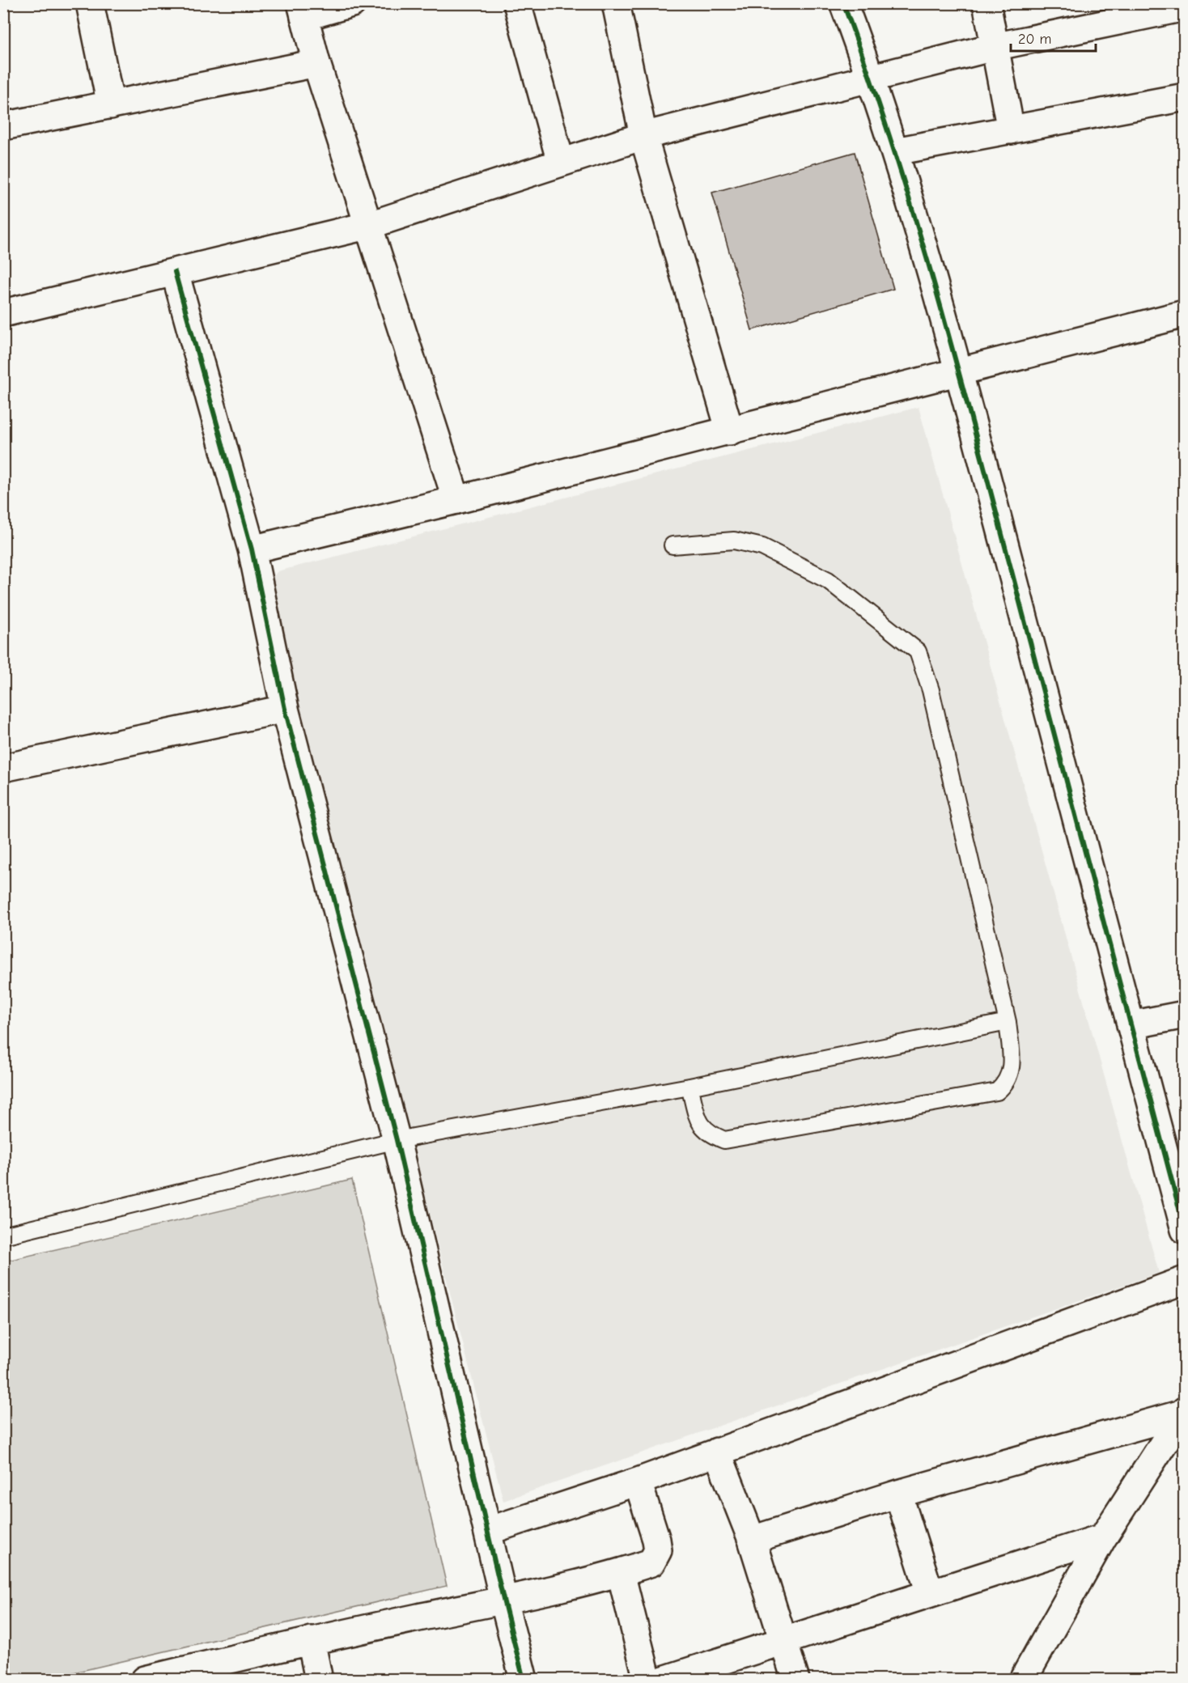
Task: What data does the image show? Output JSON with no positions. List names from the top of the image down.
{
  "scale_bar": "20 m"
}
